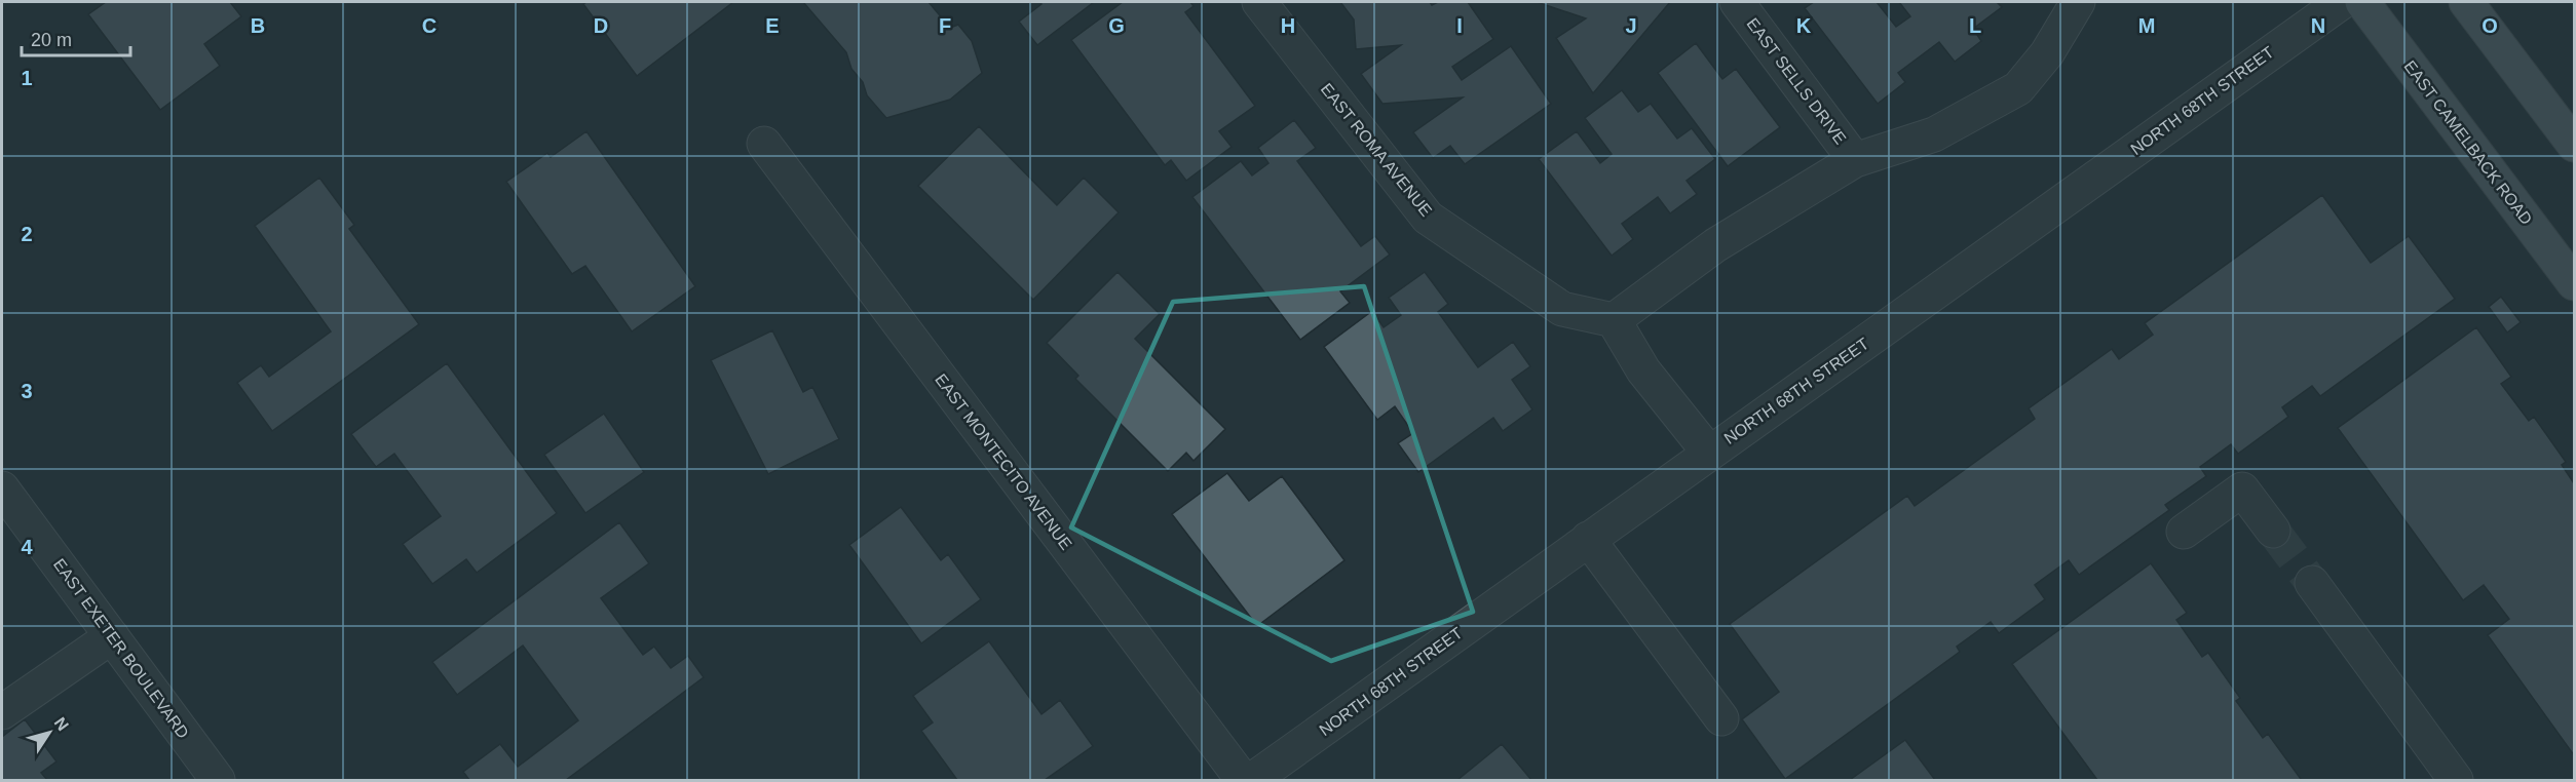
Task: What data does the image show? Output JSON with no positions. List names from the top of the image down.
{
  "streets": {
    "main road": ["EAST CAMELBACK ROAD"],
    "street": [
      "EAST SELLS DRIVE",
      "NORTH 68TH STREET",
      "EAST ROMA AVENUE",
      "EAST MONTECITO AVENUE",
      "EAST EXETER BOULEVARD"
    ]
  },
  "scale_bar": "20 m",
  "north": "top right",
  "grid": {
    "columns": [
      "B",
      "C",
      "D",
      "E",
      "F",
      "G",
      "H",
      "I",
      "J",
      "K",
      "L",
      "M",
      "N",
      "O"
    ],
    "rows": [
      "1",
      "2",
      "3",
      "4"
    ]
  }
}
